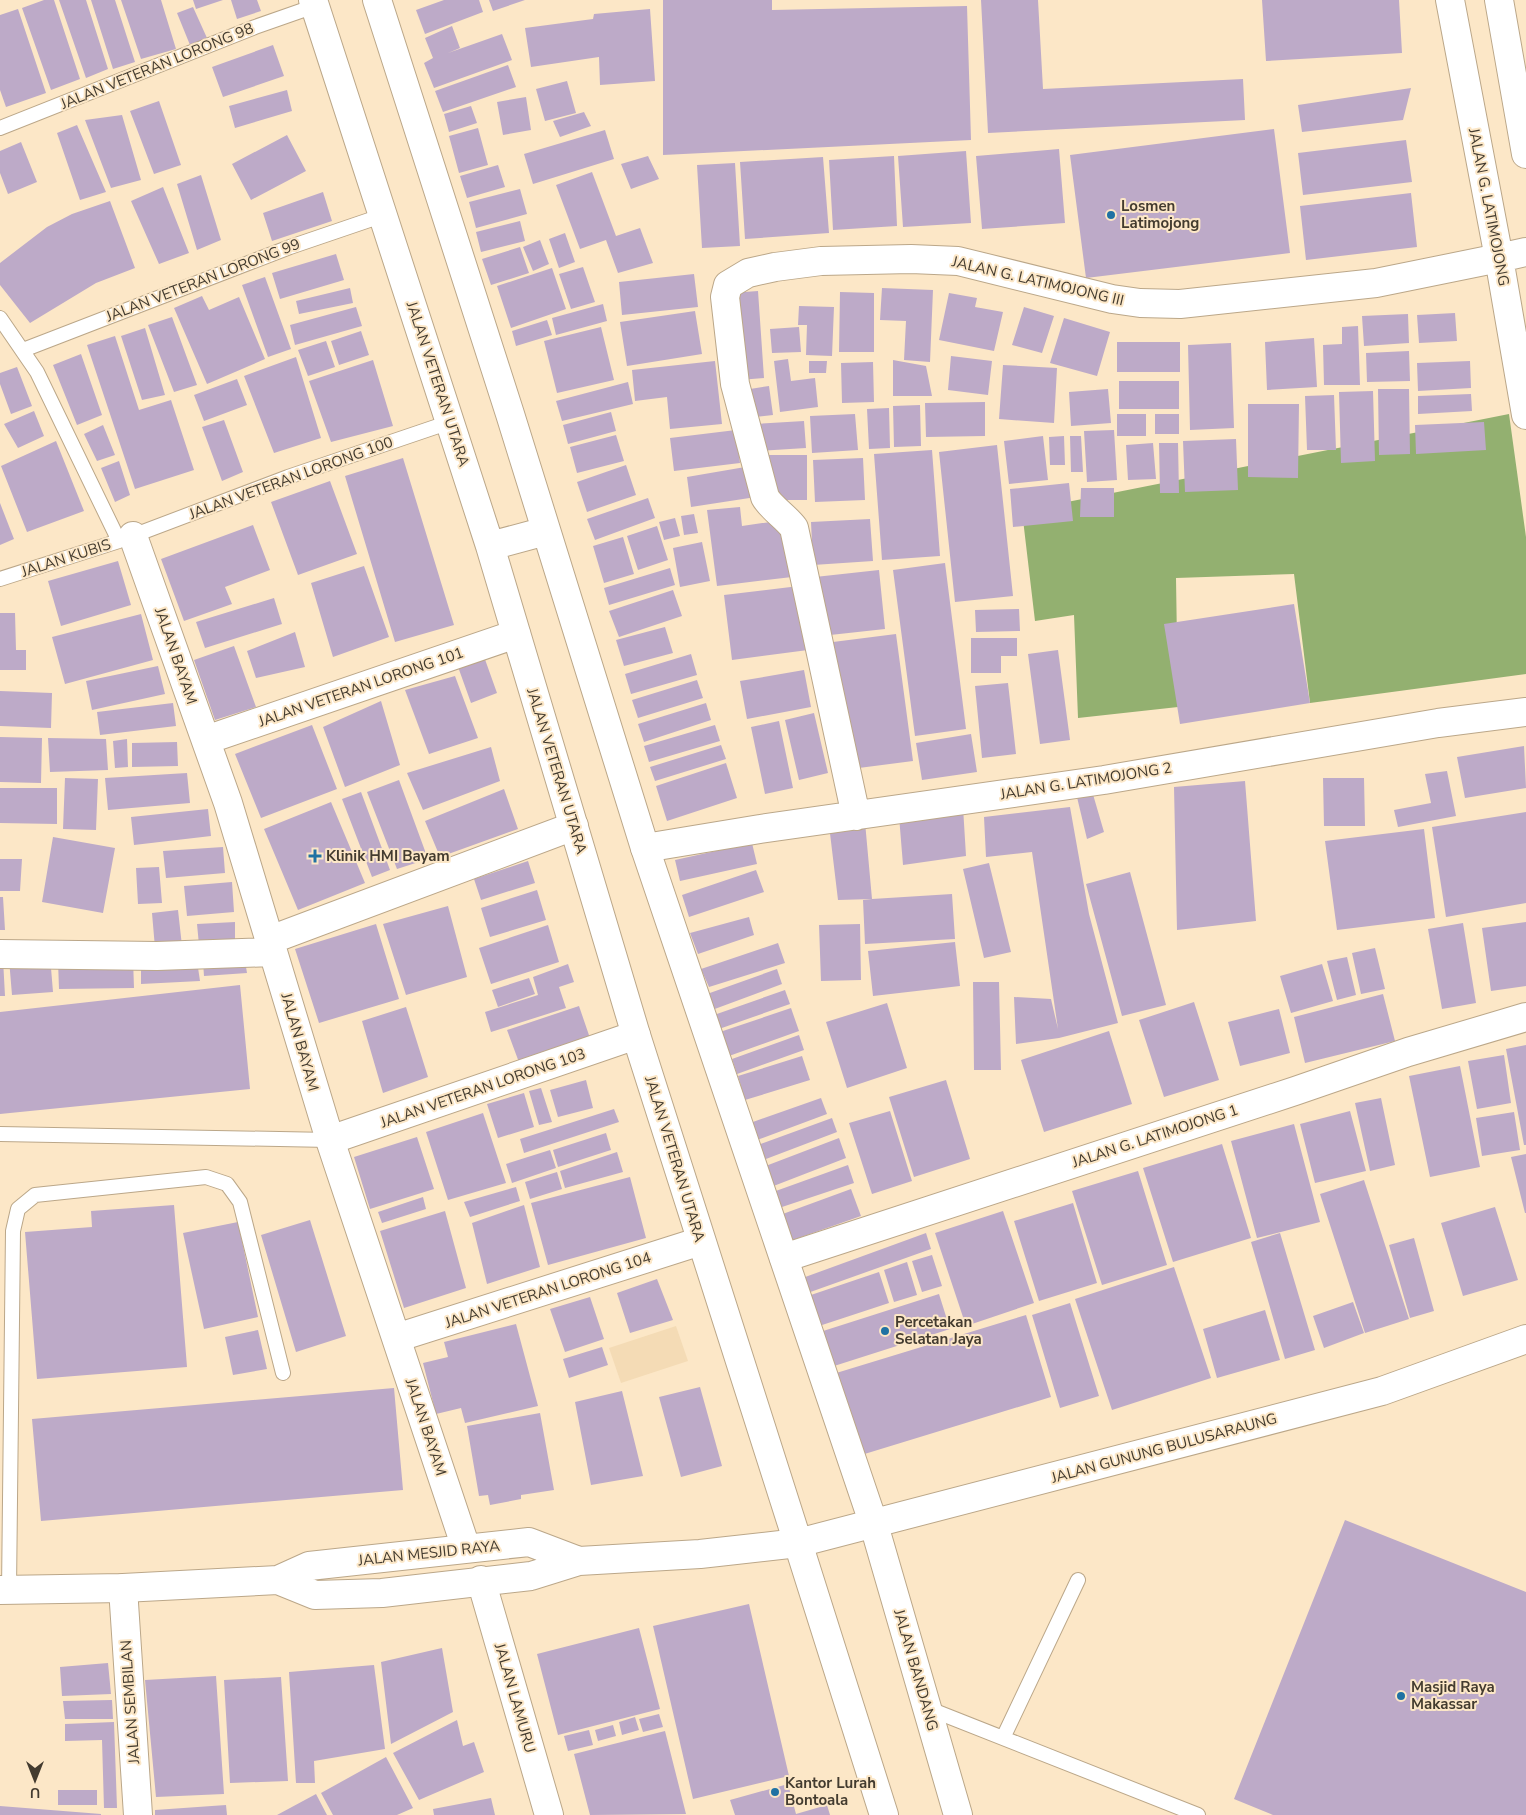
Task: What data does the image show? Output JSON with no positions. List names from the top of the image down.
{
  "streets": {
    "main road": [
      "JALAN G. LATIMOJONG",
      "JALAN G. LATIMOJONG III",
      "JALAN VETERAN UTARA",
      "JALAN BAYAM",
      "JALAN VETERAN LORONG 101",
      "JALAN G. LATIMOJONG 2",
      "JALAN VETERAN LORONG 103",
      "JALAN G. LATIMOJONG 1",
      "JALAN VETERAN LORONG 104",
      "JALAN GUNUNG BULUSARAUNG",
      "JALAN MESJID RAYA",
      "JALAN BANDANG",
      "JALAN LAMURU",
      "JALAN SEMBILAN"
    ],
    "lane": [
      "JALAN VETERAN LORONG 98",
      "JALAN VETERAN LORONG 99",
      "JALAN VETERAN LORONG 100",
      "JALAN KUBIS"
    ]
  },
  "crossings": [
    ["JALAN VETERAN LORONG 98", "JALAN VETERAN UTARA"],
    ["JALAN G. LATIMOJONG", "JALAN G. LATIMOJONG III"],
    ["JALAN VETERAN LORONG 99", "JALAN VETERAN UTARA"],
    ["JALAN VETERAN LORONG 99", "JALAN BAYAM"],
    ["JALAN G. LATIMOJONG III", "JALAN G. LATIMOJONG 2"],
    ["JALAN VETERAN UTARA", "JALAN VETERAN LORONG 100"],
    ["JALAN VETERAN UTARA", "JALAN VETERAN LORONG 101"],
    ["JALAN VETERAN UTARA", "JALAN VETERAN LORONG 103"],
    ["JALAN VETERAN UTARA", "JALAN VETERAN LORONG 104"],
    ["JALAN VETERAN UTARA", "JALAN GUNUNG BULUSARAUNG"],
    ["JALAN VETERAN UTARA", "JALAN MESJID RAYA"],
    ["JALAN VETERAN LORONG 100", "JALAN KUBIS"],
    ["JALAN VETERAN LORONG 100", "JALAN BAYAM"],
    ["JALAN KUBIS", "JALAN BAYAM"],
    ["JALAN BAYAM", "JALAN VETERAN LORONG 101"],
    ["JALAN BAYAM", "JALAN VETERAN LORONG 103"],
    ["JALAN BAYAM", "JALAN VETERAN LORONG 104"],
    ["JALAN BAYAM", "JALAN MESJID RAYA"],
    ["JALAN GUNUNG BULUSARAUNG", "JALAN MESJID RAYA"],
    ["JALAN GUNUNG BULUSARAUNG", "JALAN BANDANG"],
    ["JALAN MESJID RAYA", "JALAN LAMURU"],
    ["JALAN MESJID RAYA", "JALAN SEMBILAN"]
  ],
  "places": {
    "other": [
      "Losmen Latimojong",
      "Percetakan Selatan Jaya",
      "Masjid Raya Makassar",
      "Kantor Lurah Bontoala"
    ],
    "health": ["Klinik HMI Bayam"]
  },
  "north": "bottom"
}
